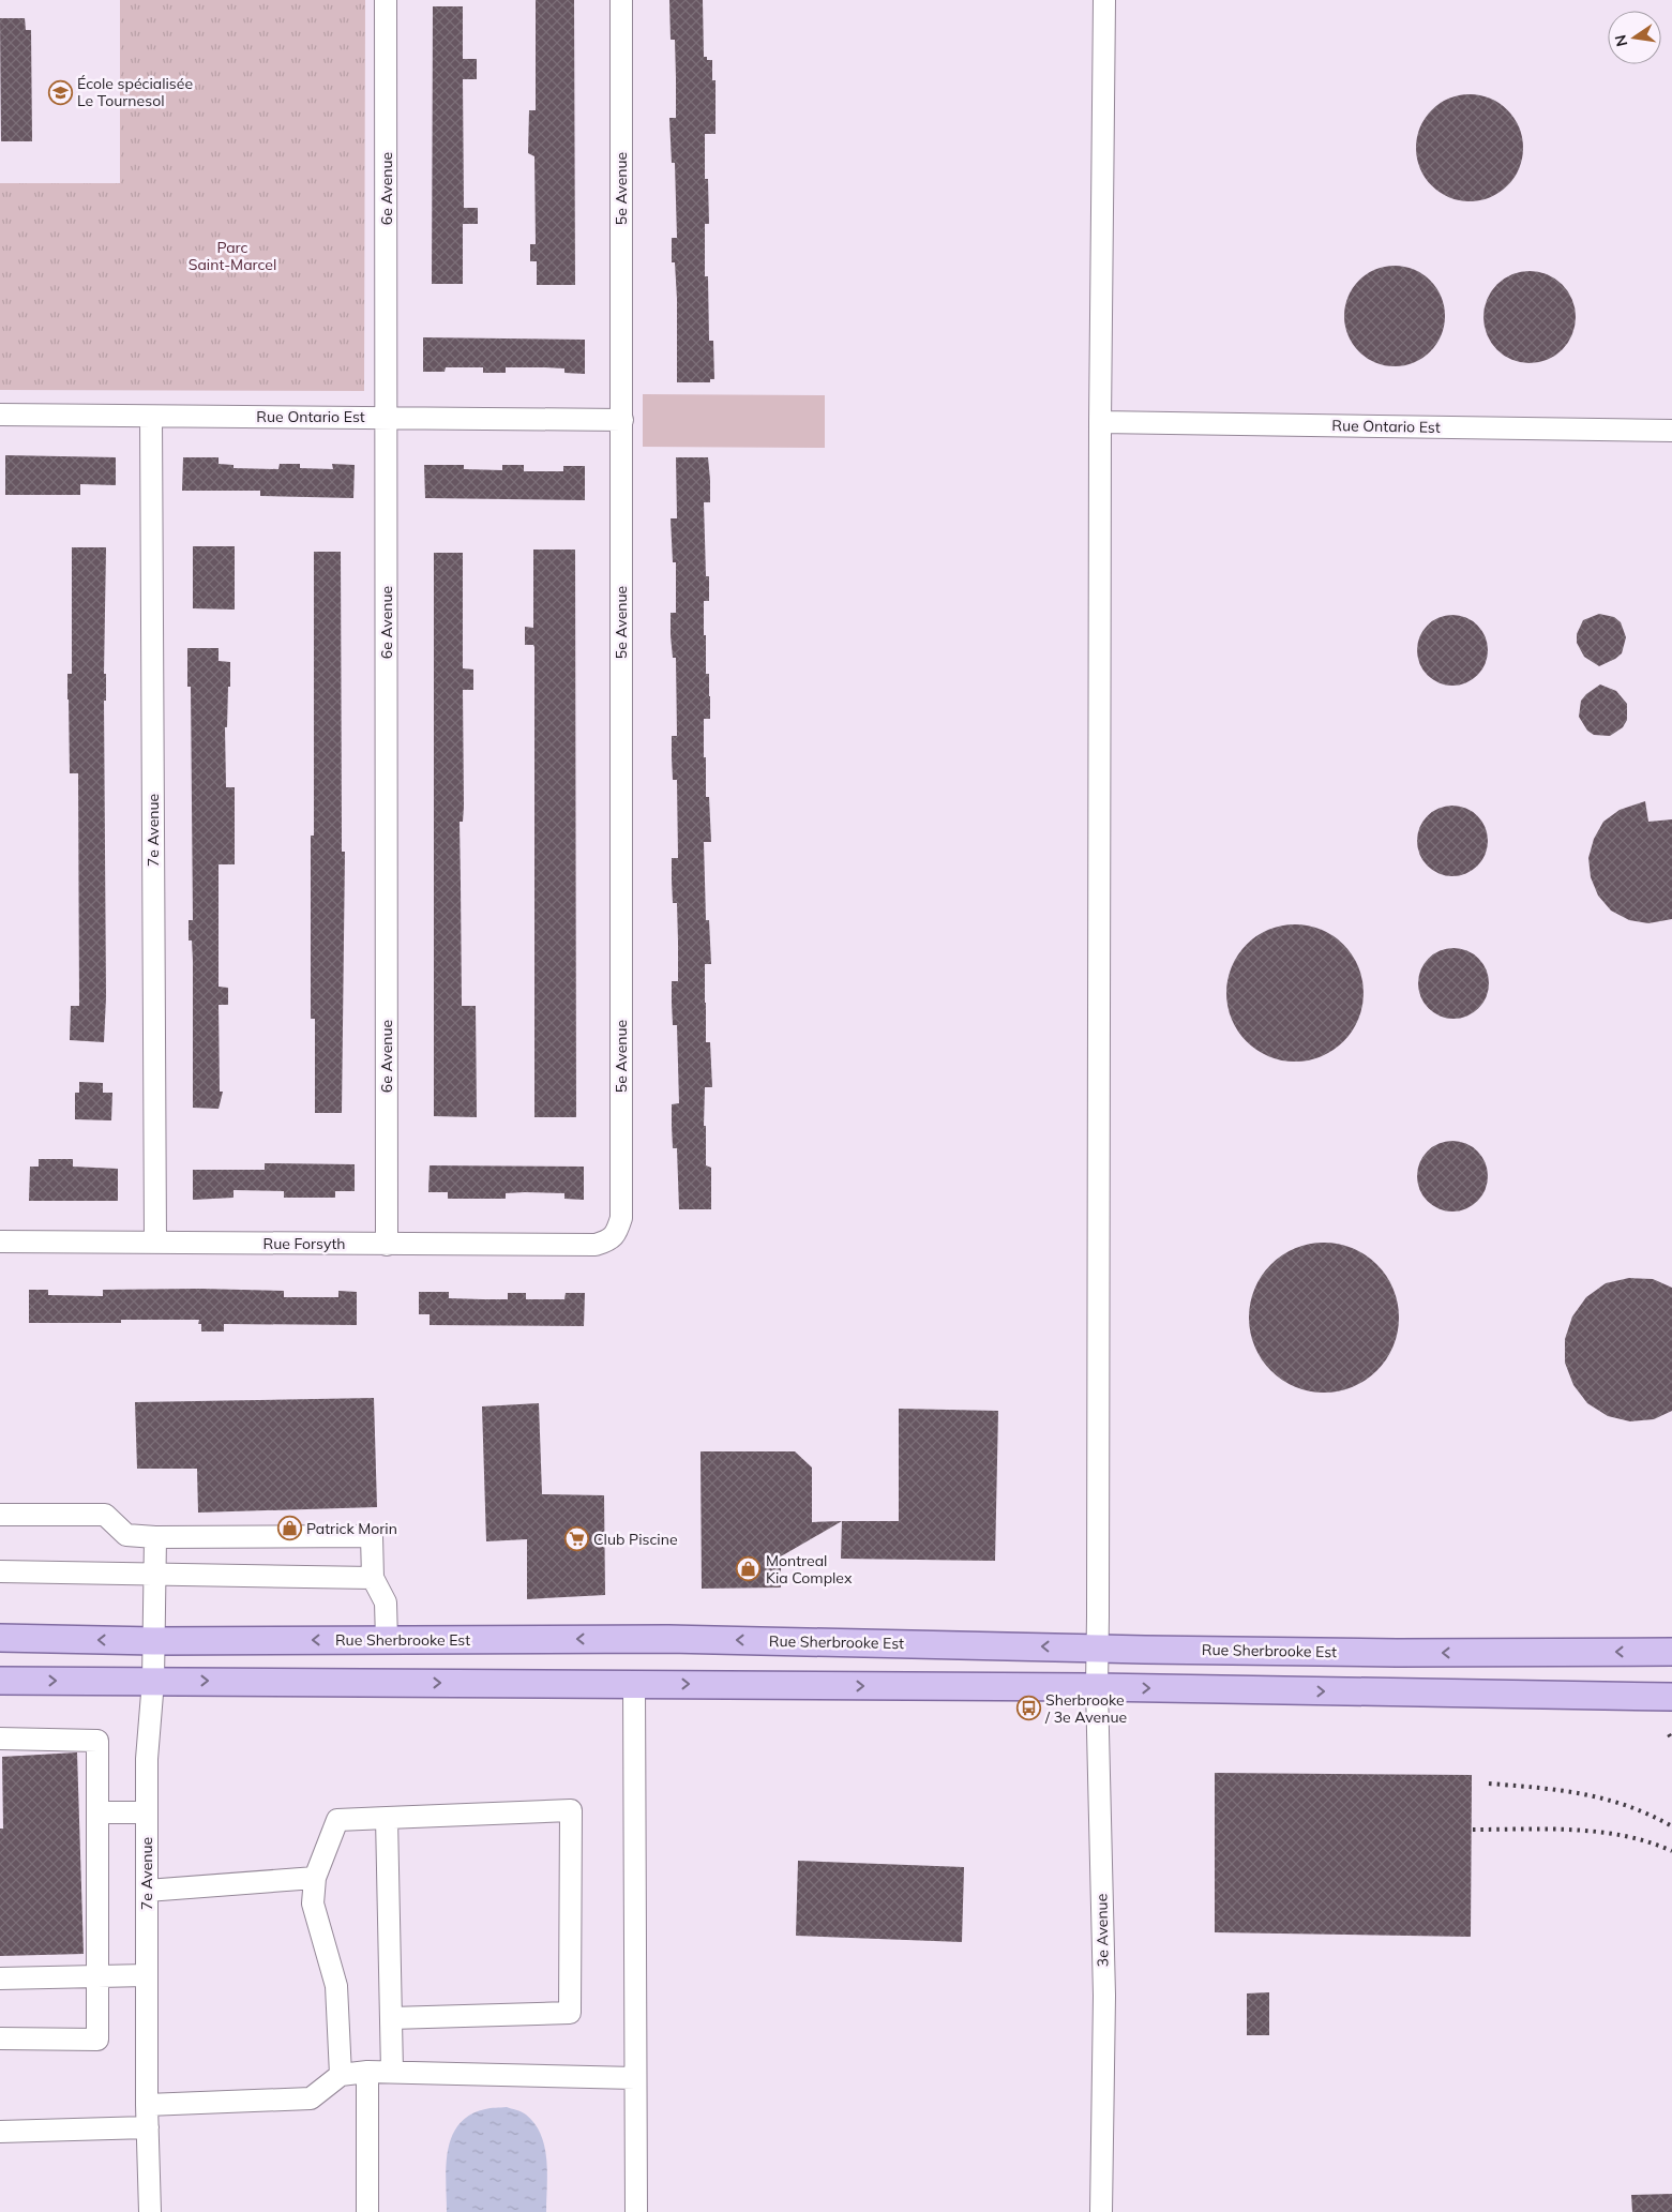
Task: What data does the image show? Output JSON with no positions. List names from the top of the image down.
{
  "streets": {
    "main road": ["Rue Sherbrooke Est"],
    "street": [
      "6e Avenue",
      "5e Avenue",
      "Rue Ontario Est",
      "7e Avenue",
      "Rue Forsyth",
      "3e Avenue"
    ]
  },
  "crossings": [
    ["6e Avenue", "Rue Ontario Est"],
    ["6e Avenue", "Rue Forsyth"],
    ["5e Avenue", "Rue Ontario Est"],
    ["5e Avenue", "Rue Forsyth"],
    ["Rue Ontario Est", "7e Avenue"],
    ["Rue Ontario Est", "3e Avenue"],
    ["7e Avenue", "Rue Forsyth"],
    ["7e Avenue", "Rue Sherbrooke Est"],
    ["Rue Sherbrooke Est", "3e Avenue"]
  ],
  "parks": ["Parc Saint-Marcel"],
  "places": {
    "school or university": ["École spécialisée Le Tournesol"],
    "shop": ["Patrick Morin", "Montreal Kia Complex"],
    "supermarket": ["Club Piscine"],
    "bus stop": ["Sherbrooke / 3e Avenue"]
  },
  "north": "left"
}
